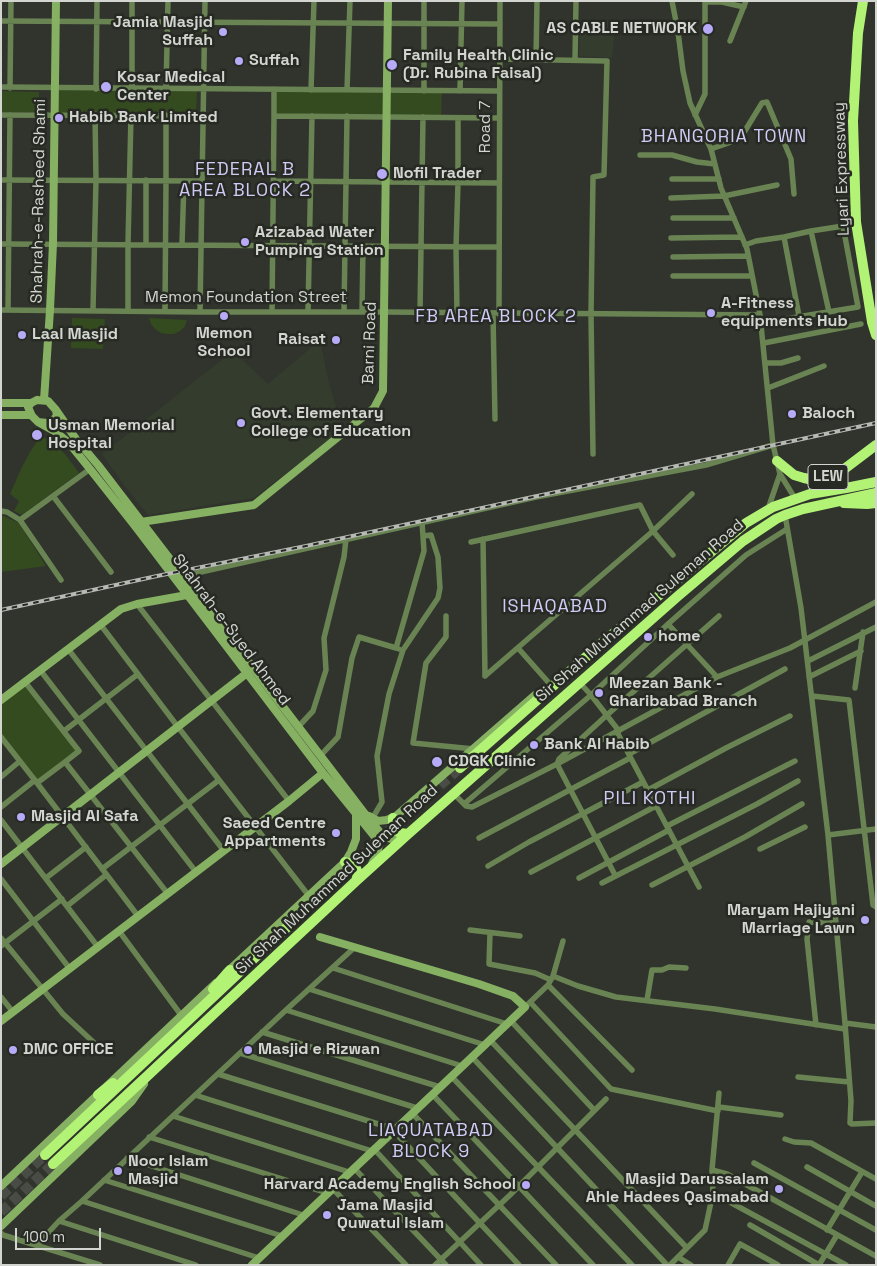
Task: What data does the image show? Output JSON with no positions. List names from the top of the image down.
{
  "streets": {
    "highway": ["Lyari Expressway", "LEW", "Sir Shah Muhammad Suleman Road"],
    "street": [
      "Road 7",
      "Shahrah-e-Rasheed Shami",
      "Memon Foundation Street",
      "Barni Road",
      "Shahrah-e-Syed Ahmed"
    ]
  },
  "crossings": [
    ["Road 7", "Memon Foundation Street"],
    ["Shahrah-e-Rasheed Shami", "Memon Foundation Street"],
    ["Shahrah-e-Rasheed Shami", "Shahrah-e-Syed Ahmed"],
    ["Memon Foundation Street", "Barni Road"],
    ["Barni Road", "Shahrah-e-Syed Ahmed"],
    ["Sir Shah Muhammad Suleman Road", "Shahrah-e-Syed Ahmed"]
  ],
  "districts": [
    "BHANGORIA TOWN",
    "FEDERAL B AREA BLOCK 2",
    "FB AREA BLOCK 2",
    "ISHAQABAD",
    "PILI KOTHI",
    "LIAQUATABAD BLOCK 9"
  ],
  "places": [
    "AS CABLE NETWORK",
    "Jamia Masjid Suffah",
    "Suffah",
    "Family Health Clinic (Dr. Rubina Faisal)",
    "Kosar Medical Center",
    "Habib Bank Limited",
    "Nofil Trader",
    "Azizabad Water Pumping Station",
    "A-Fitness equipments Hub",
    "Memon School",
    "Laal Masjid",
    "Raisat",
    "Baloch",
    "Govt. Elementary College of Education",
    "Usman Memorial Hospital",
    "home",
    "Meezan Bank - Gharibabad Branch",
    "Bank Al Habib",
    "CDGK Clinic",
    "Masjid Al Safa",
    "Saeed Centre Appartments",
    "Maryam Hajiyani Marriage Lawn",
    "DMC OFFICE",
    "Masjid e Rizwan",
    "Noor Islam Masjid",
    "Harvard Academy English School",
    "Masjid Darussalam Ahle Hadees Qasimabad",
    "Jama Masjid Quwatul Islam"
  ],
  "scale_bar": "100 m"
}
